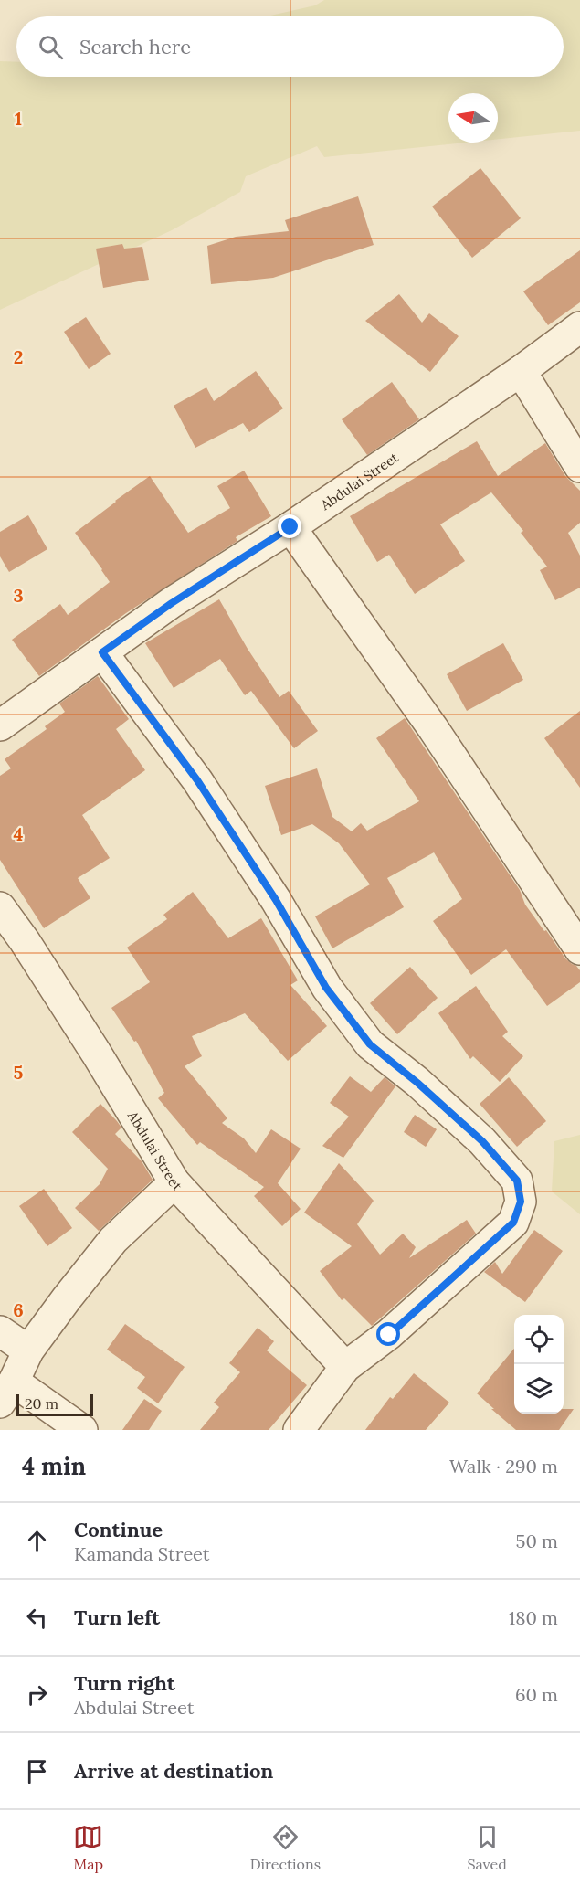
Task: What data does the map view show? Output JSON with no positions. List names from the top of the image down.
{
  "streets": {
    "street": ["Abdulai Street"]
  },
  "scale_bar": "20 m",
  "north": "left",
  "page": {
    "search": "Search here",
    "scale": "20 m",
    "heading": ["4 min", "Walk · 290 m"],
    "list": [
      ["Continue", "Kamanda Street", "50 m"],
      ["Turn left", "180 m"],
      ["Turn right", "Abdulai Street", "60 m"],
      "Arrive at destination"
    ],
    "nav": ["Map", "Directions", "Saved"]
  },
  "grid": {
    "rows": [
      "1",
      "2",
      "3",
      "4",
      "5",
      "6"
    ]
  }
}
